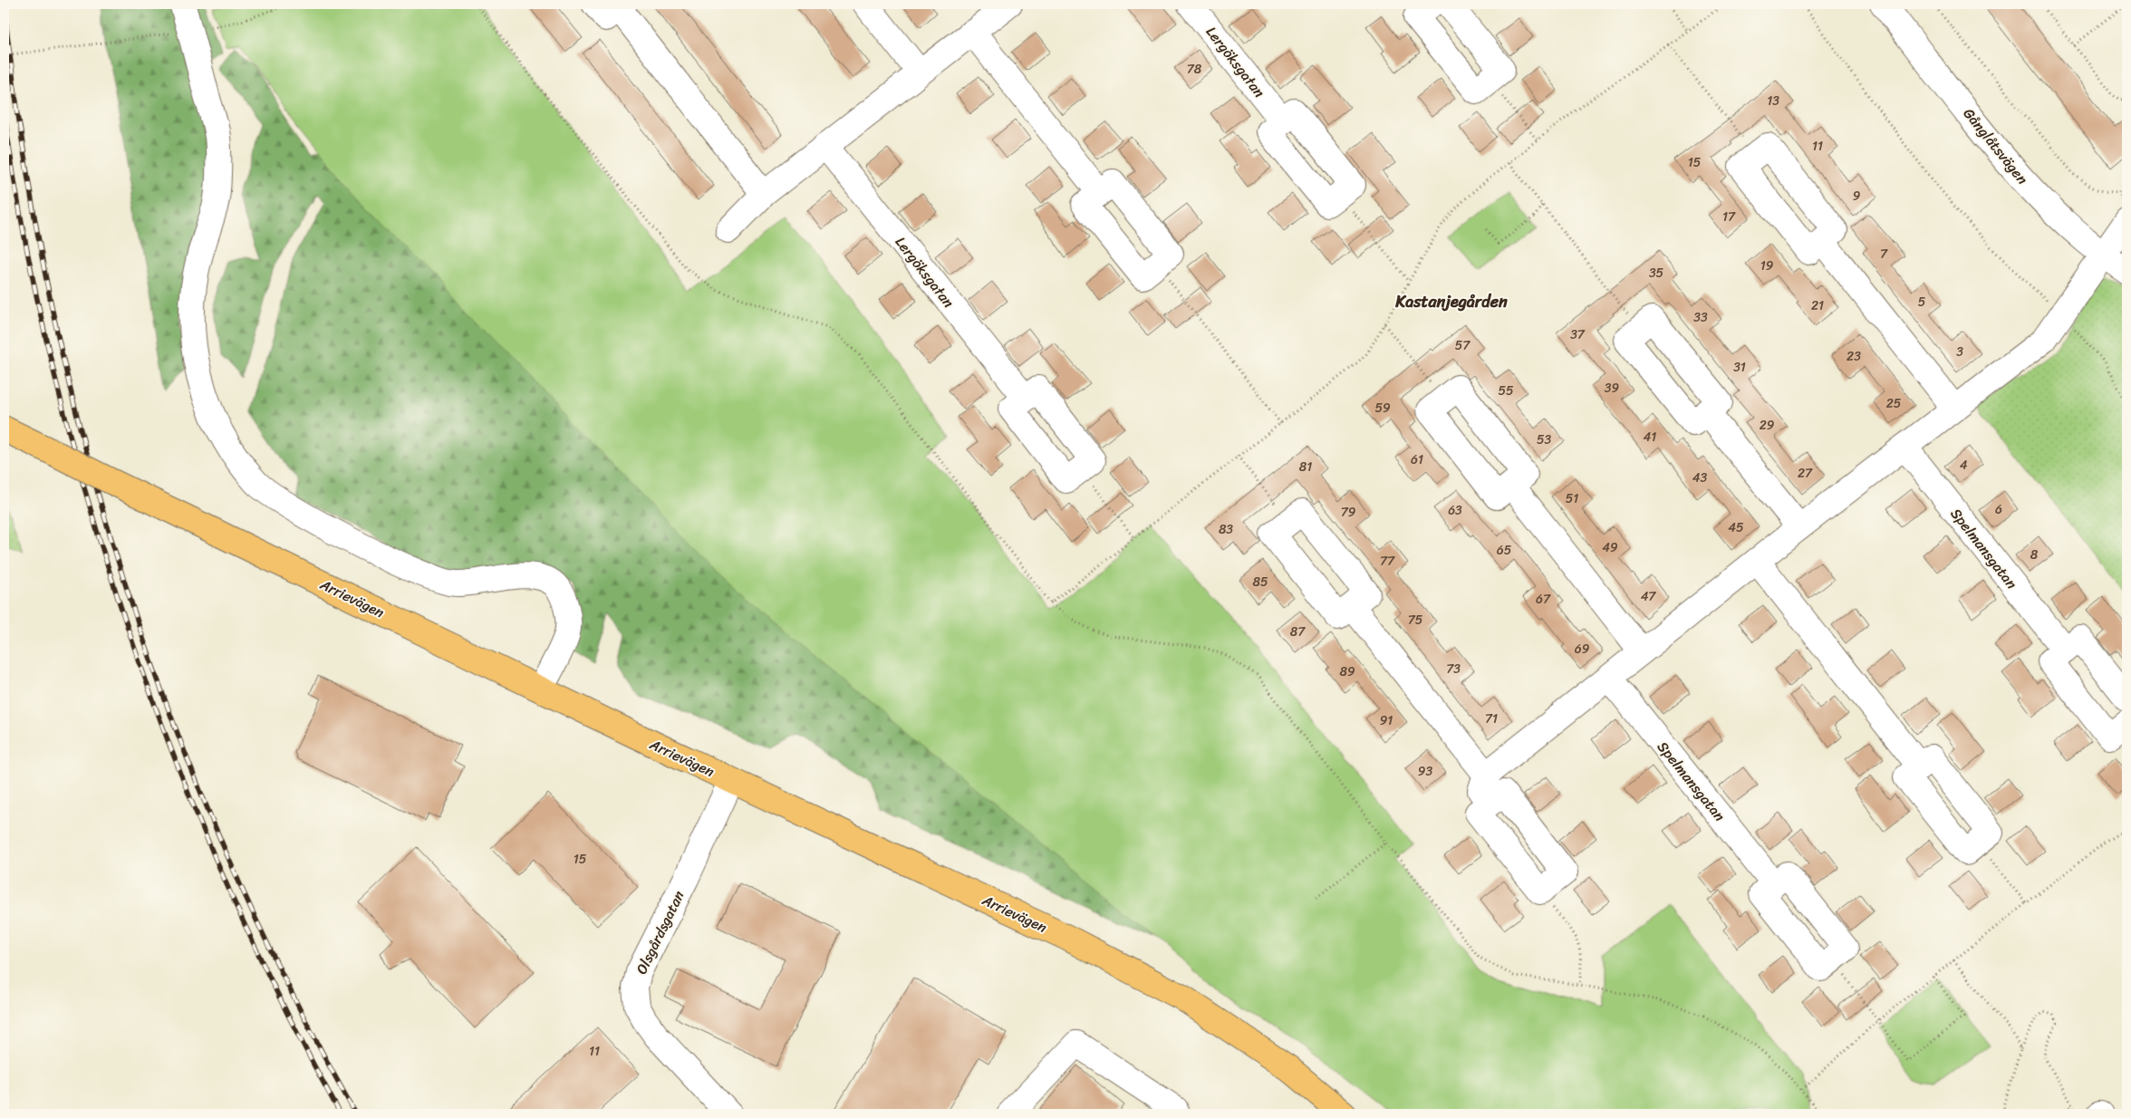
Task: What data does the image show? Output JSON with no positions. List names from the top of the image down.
{
  "streets": {
    "main road": ["Arrievägen"],
    "street": [
      "Lergöksgatan",
      "Gånglåtsvägen",
      "Spelmansgatan",
      "Olsgårdsgatan"
    ]
  },
  "crossings": [
    ["Arrievägen", "Olsgårdsgatan"]
  ],
  "districts": ["Kastanjegården"],
  "house_numbers": [
    "78",
    "13",
    "11",
    "15",
    "9",
    "17",
    "7",
    "19",
    "35",
    "5",
    "21",
    "33",
    "37",
    "57",
    "3",
    "23",
    "31",
    "39",
    "55",
    "25",
    "59",
    "29",
    "41",
    "53",
    "61",
    "4",
    "81",
    "27",
    "43",
    "51",
    "6",
    "63",
    "79",
    "45",
    "83",
    "49",
    "65",
    "8",
    "77",
    "85",
    "47",
    "67",
    "75",
    "87",
    "69",
    "73",
    "89",
    "71",
    "91",
    "93",
    "15",
    "11"
  ]
}
